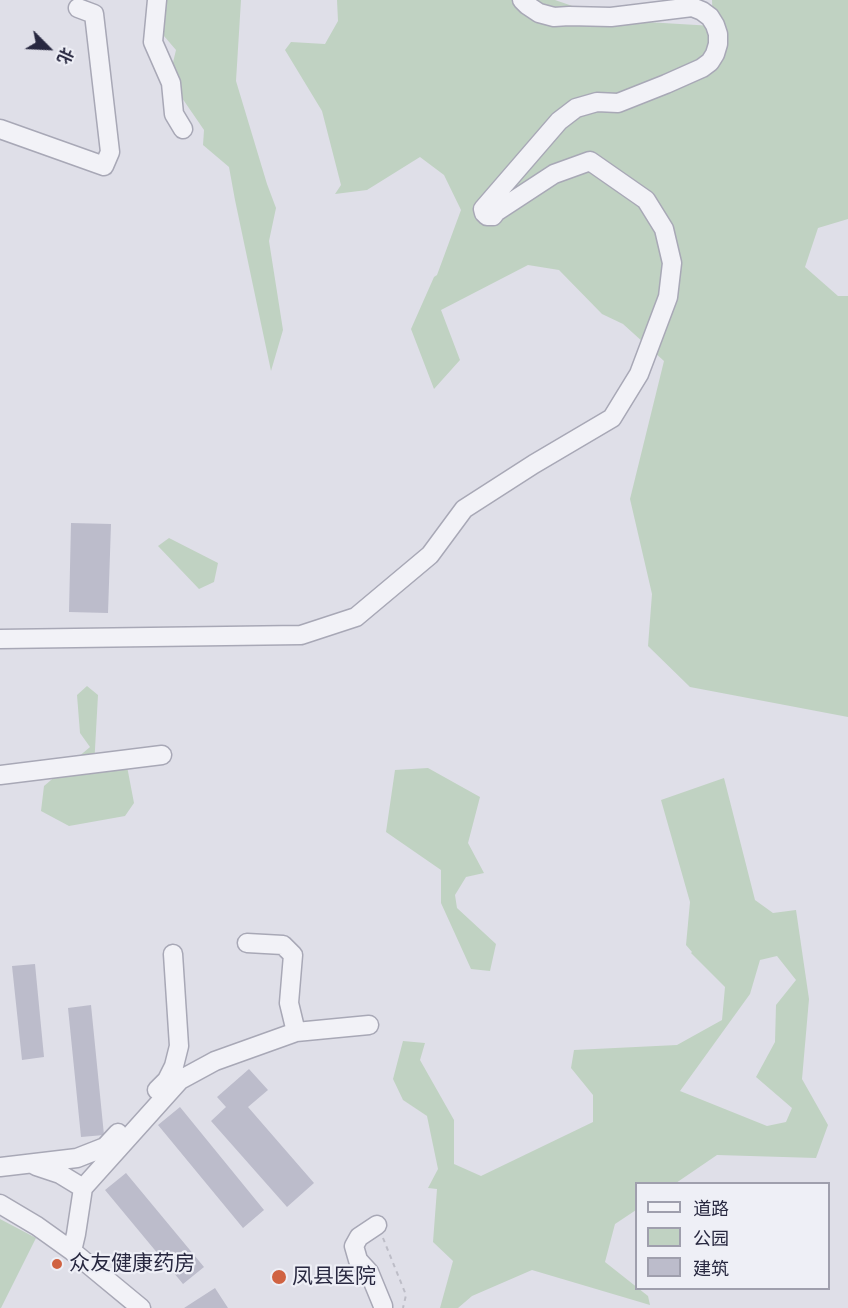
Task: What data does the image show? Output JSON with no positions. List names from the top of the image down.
{
  "places": ["众友健康药房", "凤县医院"],
  "legend": ["道路", "公园", "建筑"],
  "north": "bottom right"
}
